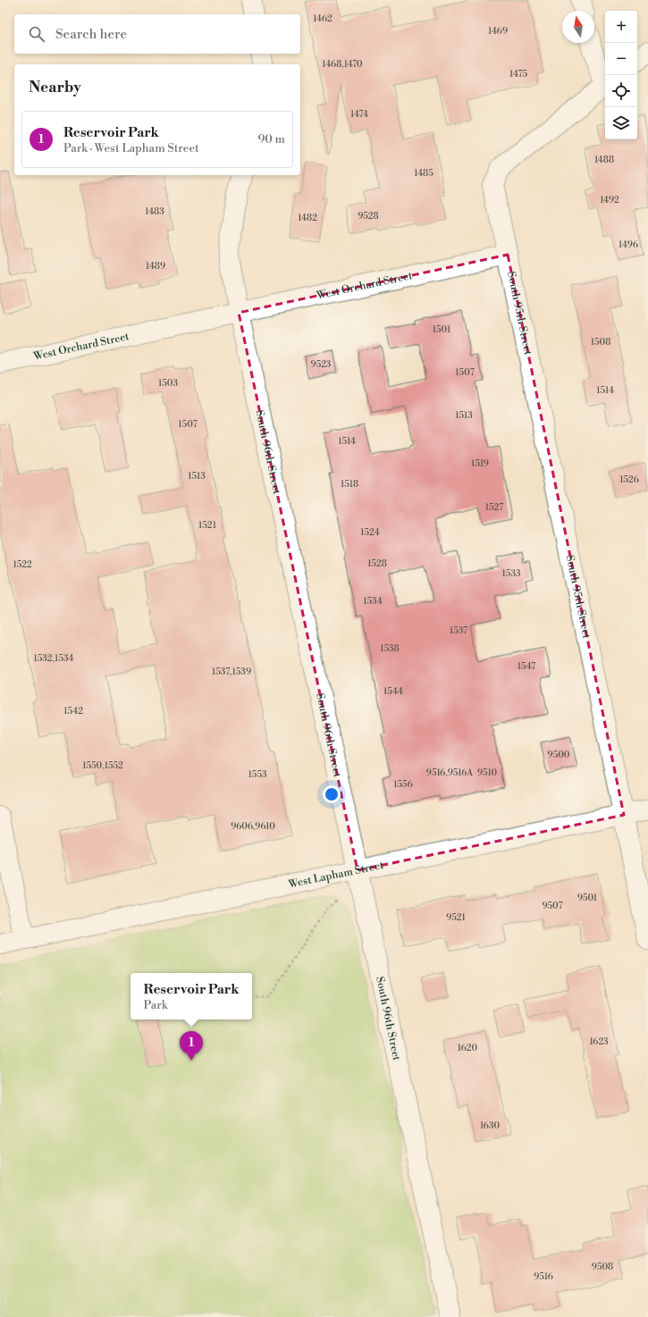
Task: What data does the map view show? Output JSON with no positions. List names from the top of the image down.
{
  "streets": {
    "street": [
      "West Orchard Street",
      "South 95th Street",
      "South 96th Street",
      "West Lapham Street"
    ]
  },
  "crossings": [
    ["West Orchard Street", "South 95th Street"],
    ["West Orchard Street", "South 96th Street"],
    ["South 95th Street", "West Lapham Street"],
    ["South 96th Street", "West Lapham Street"]
  ],
  "house_numbers": [
    "1462",
    "1469",
    "1468,1470",
    "1475",
    "1474",
    "1488",
    "1485",
    "1492",
    "1483",
    "9528",
    "1482",
    "1496",
    "1489",
    "1501",
    "1508",
    "9523",
    "1507",
    "1503",
    "1514",
    "1513",
    "1507",
    "1514",
    "1519",
    "1513",
    "1526",
    "1518",
    "1527",
    "1521",
    "1524",
    "1528",
    "1522",
    "1533",
    "1534",
    "1537",
    "1538",
    "1532,1534",
    "1547",
    "1537,1539",
    "1544",
    "1542",
    "9500",
    "1550,1552",
    "9516,9516A",
    "9510",
    "1553",
    "1556",
    "9606,9610",
    "9501",
    "9507",
    "9521",
    "1623",
    "1620",
    "1630",
    "9508",
    "9516"
  ],
  "north": "top",
  "page": {
    "map_buttons": ["+", "−"],
    "search": "Search here",
    "heading": "Nearby",
    "list": [
      {
        "mark": "1",
        "name": "Reservoir Park",
        "note": "Park · West Lapham Street",
        "value": "90 m"
      }
    ],
    "popup": ["Reservoir Park", "Park"],
    "pins": "1"
  }
}
